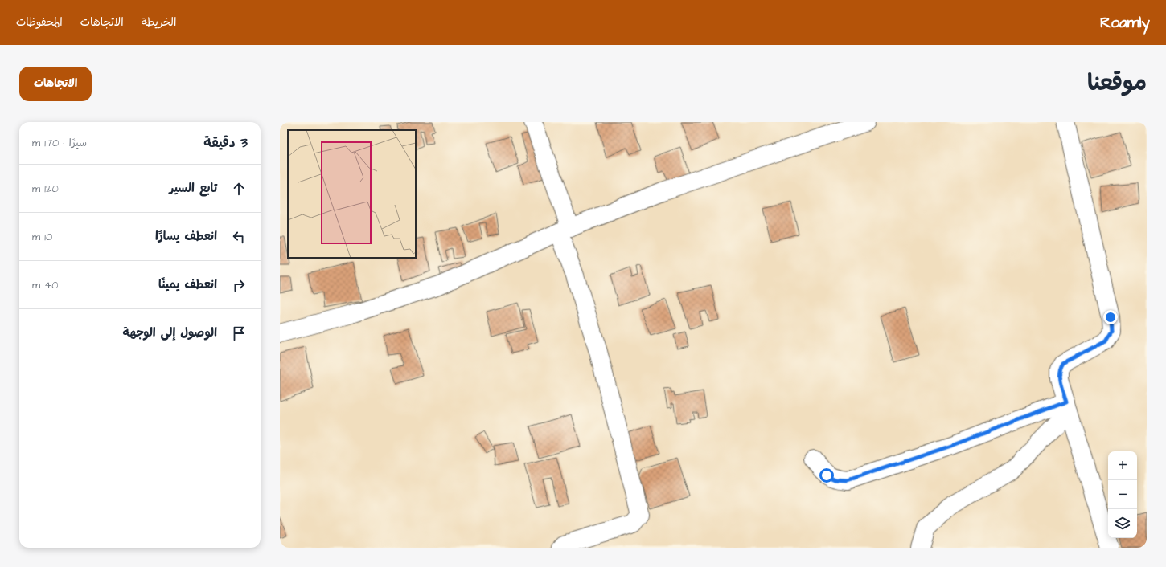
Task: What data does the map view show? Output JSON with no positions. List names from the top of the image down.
{
  "page": {
    "header": "Roamly",
    "nav": ["الخريطة", "الاتجاهات", "المحفوظات"],
    "title": "موقعنا",
    "buttons": "الاتجاهات",
    "heading": ["3 دقيقة", "سيرًا · 170 m"],
    "list": [
      ["تابع السير", "120 m"],
      ["انعطف يسارًا", "10 m"],
      ["انعطف يمينًا", "40 m"],
      "الوصول إلى الوجهة"
    ],
    "map_buttons": ["+", "−"]
  }
}
